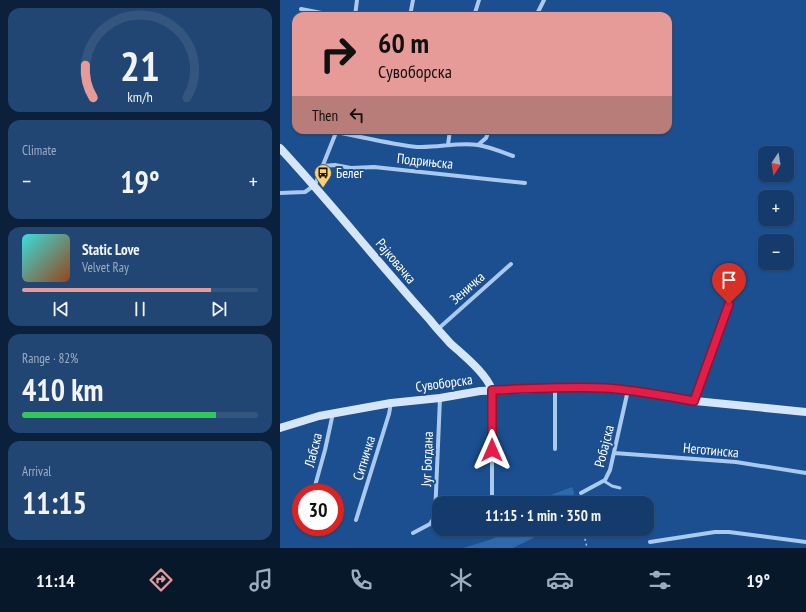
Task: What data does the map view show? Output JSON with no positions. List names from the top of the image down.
{
  "streets": {
    "main road": ["Рајковачка", "Сувоборска"],
    "street": [
      "Подрињска",
      "Зеничка",
      "Робајска",
      "Лабска",
      "Неготинска",
      "Ситничка",
      "Југ Богдана"
    ]
  },
  "crossings": [
    ["Рајковачка", "Зеничка"],
    ["Рајковачка", "Сувоборска"],
    ["Сувоборска", "Робајска"],
    ["Сувоборска", "Лабска"],
    ["Сувоборска", "Ситничка"],
    ["Сувоборска", "Југ Богдана"],
    ["Робајска", "Неготинска"]
  ],
  "places": {
    "bus stop": ["Белег"]
  },
  "north": "bottom",
  "page": {
    "turn": ["60 m", "Сувоборска"],
    "then": "Then",
    "tile": [
      "Climate",
      ["Range · 82%", "410 km"],
      ["Arrival", "11:15"]
    ],
    "map_buttons": ["+", "−"],
    "heat": ["−", "19°", "+"],
    "song": ["Static Love", "Velvet Ray"],
    "limit": "30",
    "trip": "11:15 · 1 min · 350 m",
    "tabs": ["11:14", "19°"],
    "gauge": ["21", "km/h"]
  }
}
